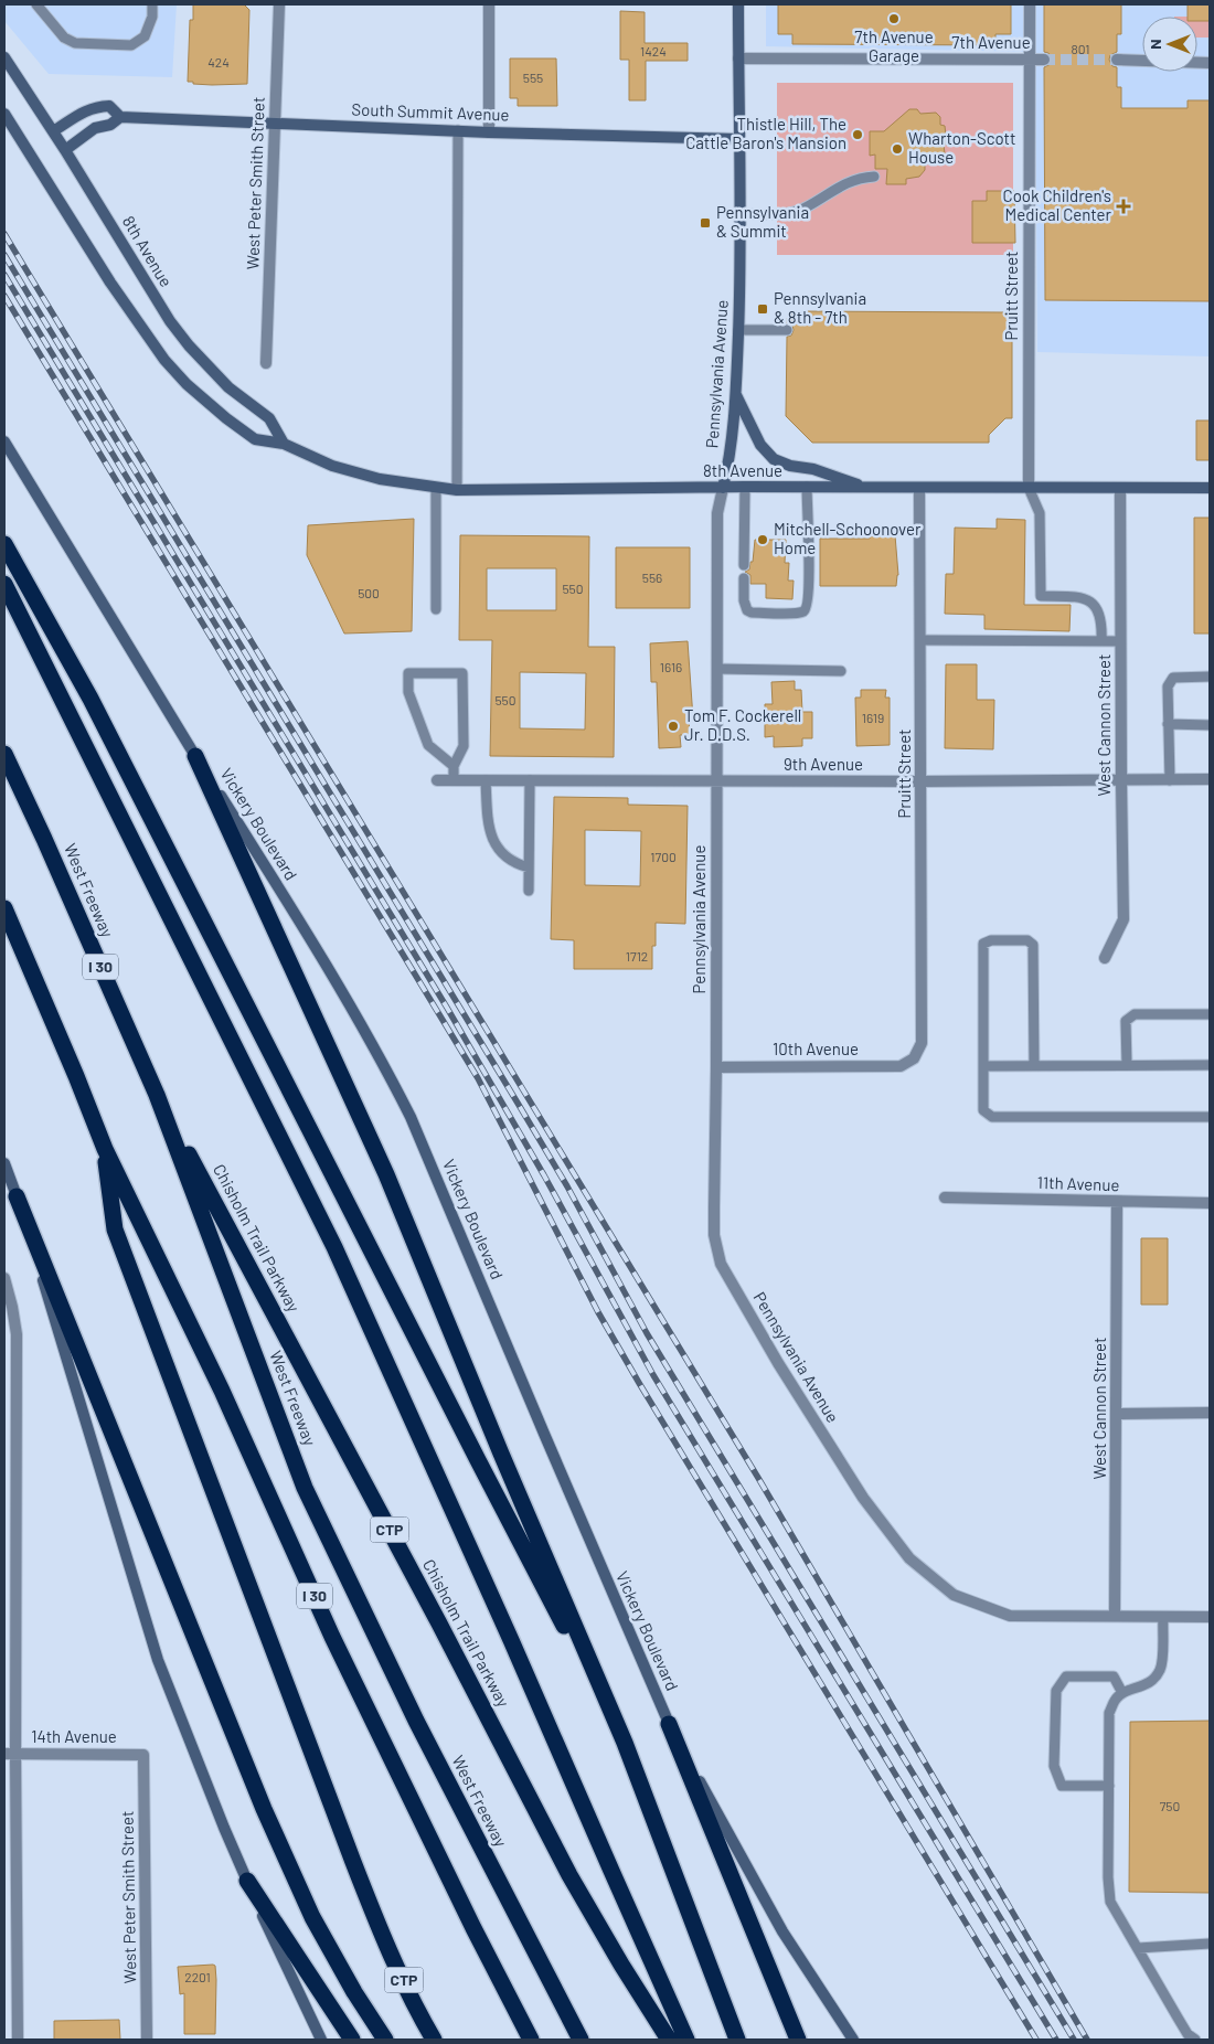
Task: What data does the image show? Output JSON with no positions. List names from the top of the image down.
{
  "streets": {
    "highway": [
      "West Freeway",
      "I 30",
      "Chisholm Trail Parkway",
      "CTP"
    ],
    "main road": [
      "South Summit Avenue",
      "8th Avenue",
      "Pennsylvania Avenue",
      "Vickery Boulevard"
    ],
    "street": [
      "7th Avenue",
      "West Peter Smith Street",
      "Pruitt Street",
      "West Cannon Street",
      "9th Avenue",
      "10th Avenue",
      "11th Avenue",
      "14th Avenue"
    ]
  },
  "crossings": [
    ["7th Avenue", "Pruitt Street"],
    ["7th Avenue", "Pennsylvania Avenue"],
    ["South Summit Avenue", "West Peter Smith Street"],
    ["South Summit Avenue", "8th Avenue"],
    ["South Summit Avenue", "Pennsylvania Avenue"],
    ["West Peter Smith Street", "14th Avenue"],
    ["8th Avenue", "Pruitt Street"],
    ["8th Avenue", "Pennsylvania Avenue"],
    ["8th Avenue", "West Cannon Street"],
    ["Pruitt Street", "9th Avenue"],
    ["Pruitt Street", "10th Avenue"],
    ["Pennsylvania Avenue", "West Cannon Street"],
    ["Pennsylvania Avenue", "9th Avenue"],
    ["Pennsylvania Avenue", "10th Avenue"],
    ["West Cannon Street", "9th Avenue"],
    ["West Cannon Street", "11th Avenue"],
    ["West Freeway", "Chisholm Trail Parkway"],
    ["I 30", "CTP"]
  ],
  "places": {
    "other": [
      "7th Avenue Garage",
      "Thistle Hill, The Cattle Baron's Mansion",
      "Wharton-Scott House",
      "Mitchell-Schoonover Home",
      "Tom F. Cockerell Jr. D.D.S."
    ],
    "health": ["Cook Children's Medical Center"],
    "transit": ["Pennsylvania & Summit", "Pennsylvania & 8th - 7th"]
  },
  "house_numbers": [
    "801",
    "1424",
    "424",
    "555",
    "556",
    "550",
    "500",
    "1616",
    "550",
    "1619",
    "1700",
    "1712",
    "750",
    "2201"
  ],
  "north": "left"
}
